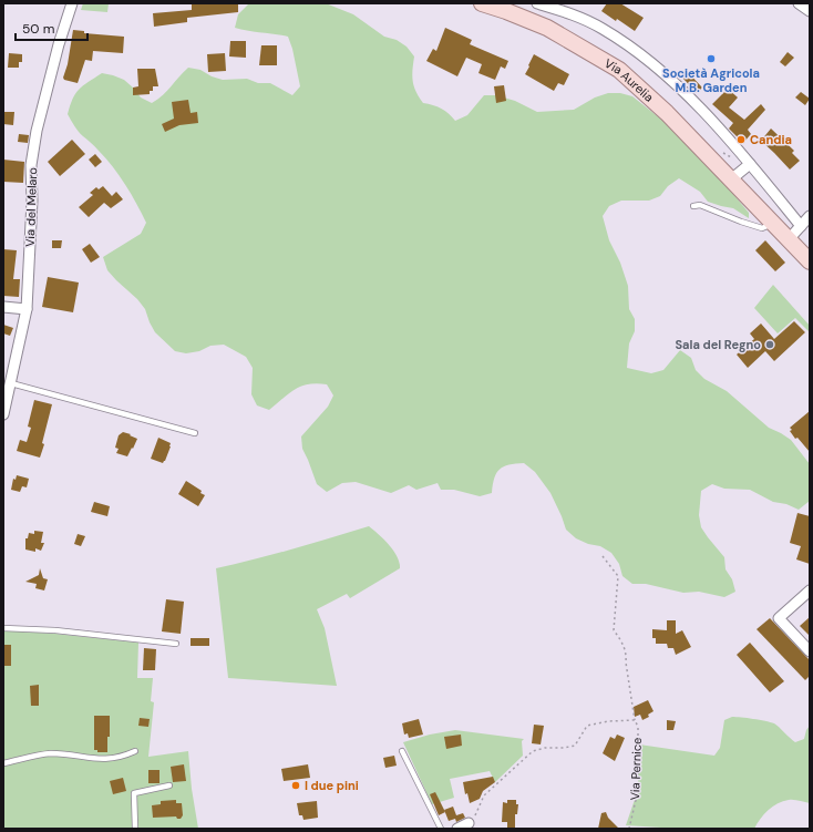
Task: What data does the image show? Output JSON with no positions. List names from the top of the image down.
{
  "streets": {
    "main road": ["Via Aurelia"],
    "street": ["Via del Melaro"],
    "path": ["Via Pernice"]
  },
  "places": [
    "Società Agricola M.B. Garden",
    "Candia",
    "Sala del Regno",
    "I due pini"
  ],
  "scale_bar": "50 m"
}
